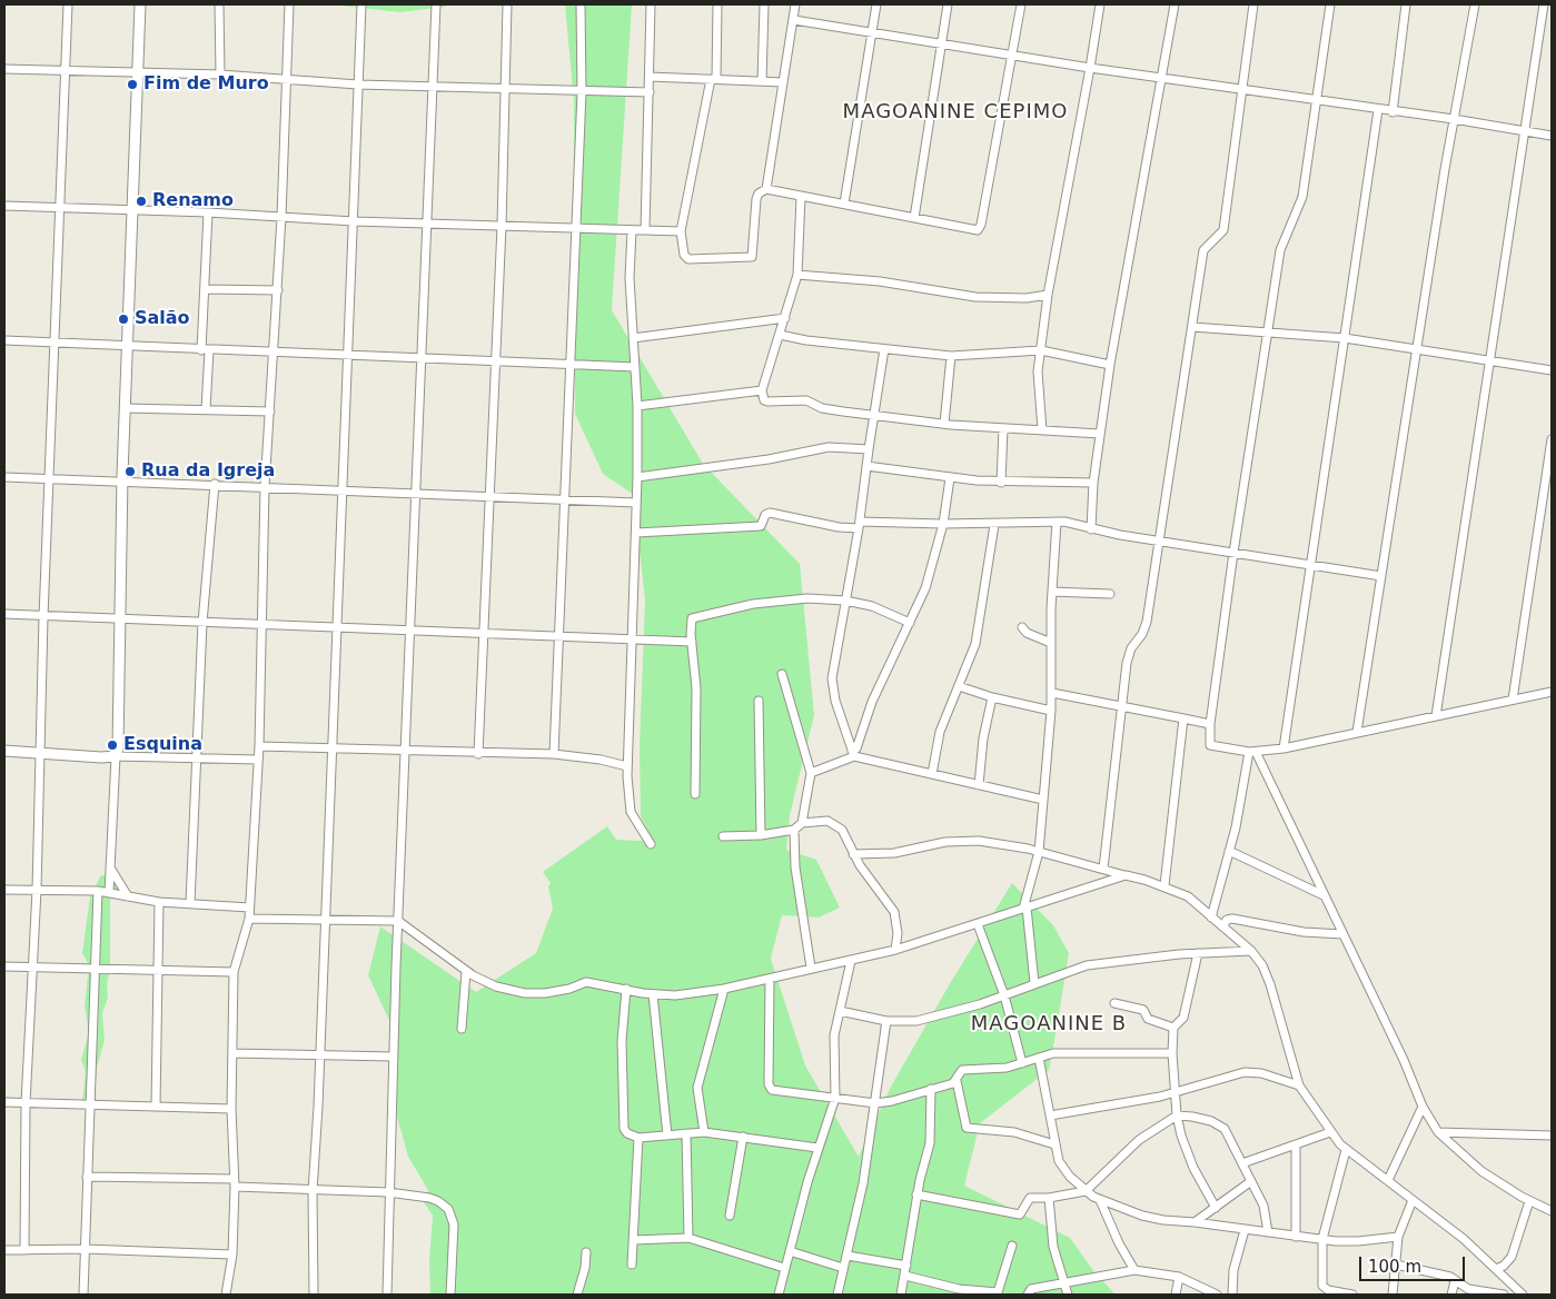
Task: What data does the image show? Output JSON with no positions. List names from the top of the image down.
{
  "districts": ["MAGOANINE CEPIMO", "MAGOANINE B"],
  "places": [
    "Fim de Muro",
    "Renamo",
    "Salão",
    "Rua da Igreja",
    "Esquina"
  ],
  "scale_bar": "100 m"
}
